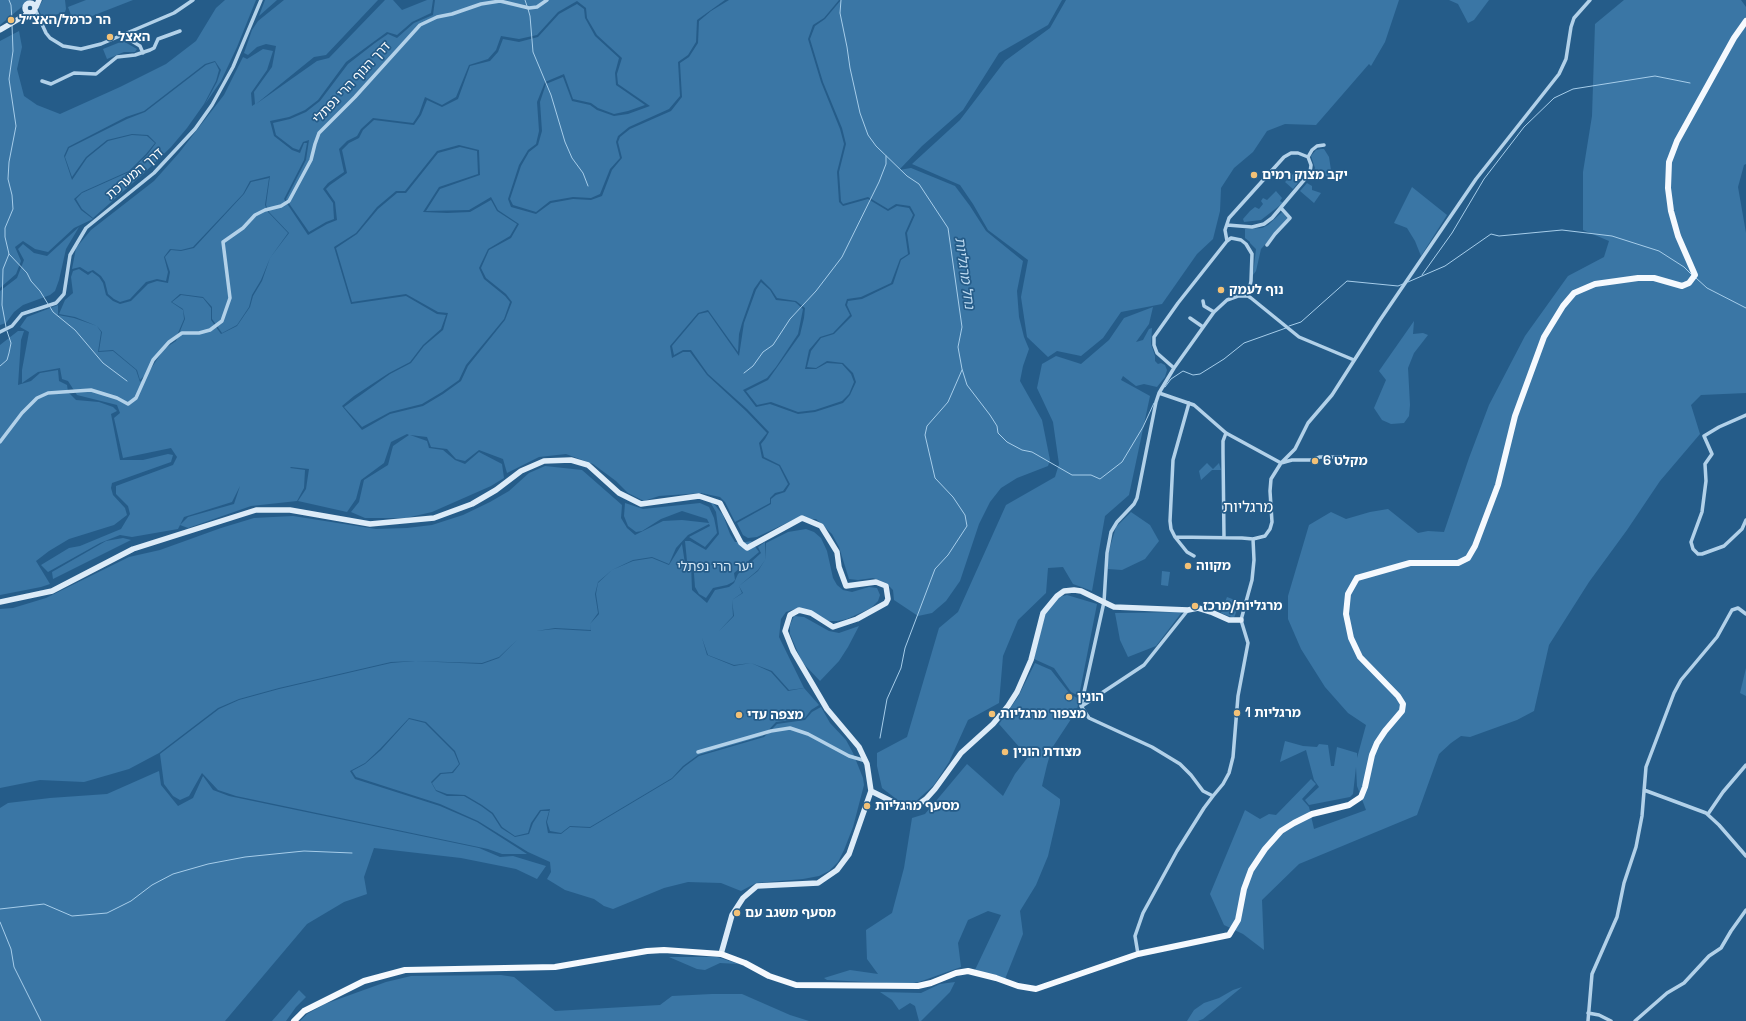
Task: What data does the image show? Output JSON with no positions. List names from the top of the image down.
{
  "streets": {
    "street": ["דרך הנוף הרי נפתלי", "דרך המערכת"]
  },
  "districts": ["מרגליות"],
  "water": ["נחל מרגליות"],
  "parks": ["יער הרי נפתלי"],
  "places": [
    "הר כרמל/האצ״ל",
    "האצל",
    "יקב מצוק רמים",
    "נוף לעמק",
    "מקלט 6",
    "מקווה",
    "מרגליות/מרכז",
    "הונין",
    "מרגליות 1",
    "מצפור מרגליות",
    "מצפה עדי",
    "מצודת הונין",
    "מסעף מרגליות",
    "מסעף משגב עם"
  ]
}
